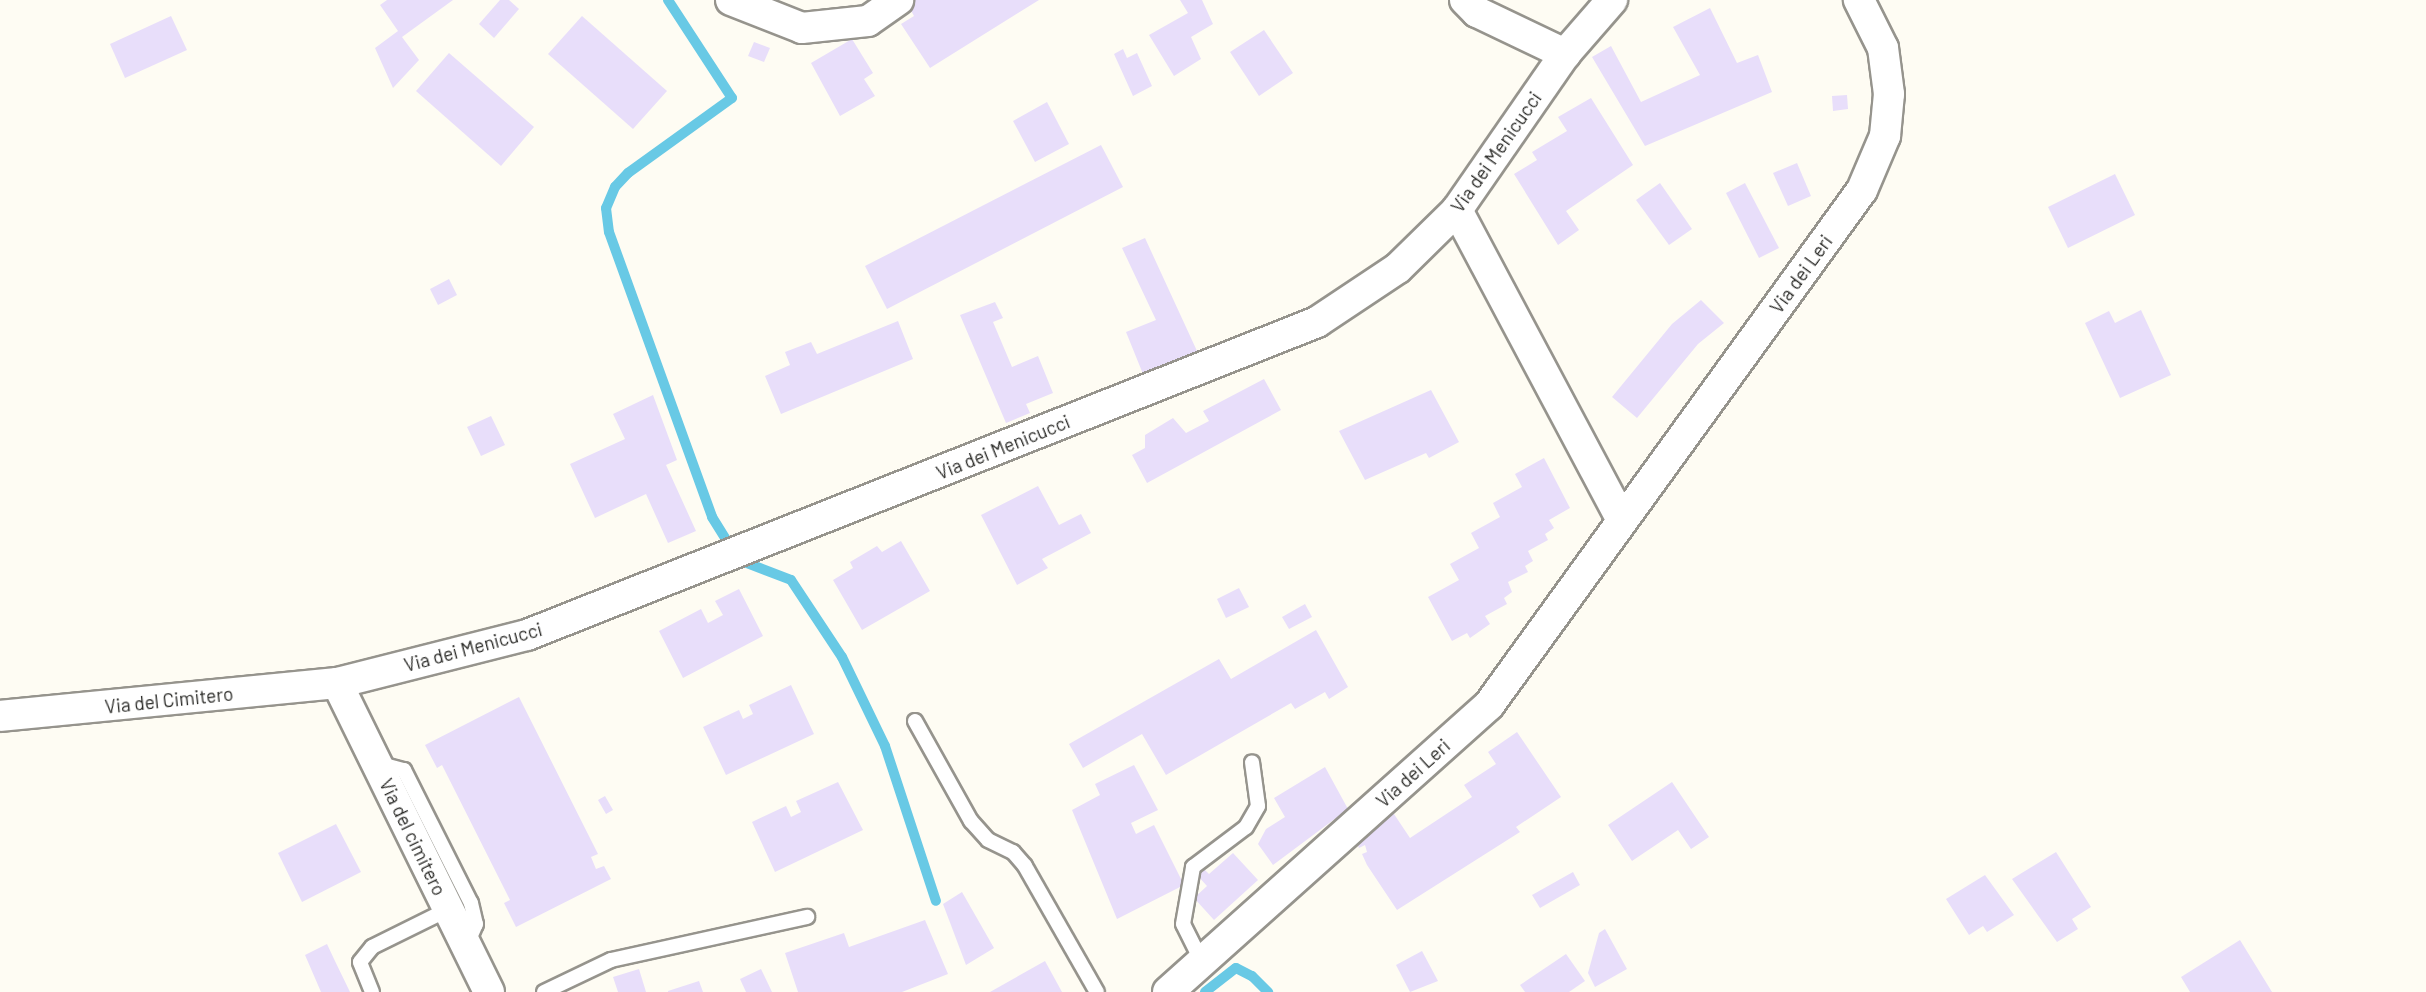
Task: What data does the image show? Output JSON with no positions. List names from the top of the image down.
{
  "streets": {
    "street": [
      "Via dei Menicucci",
      "Via dei Leri",
      "Via del Cimitero",
      "Via del cimitero"
    ]
  },
  "crossings": [
    ["Via dei Menicucci", "Via del Cimitero"],
    ["Via dei Menicucci", "Via del cimitero"],
    ["Via del Cimitero", "Via del cimitero"]
  ]
}
